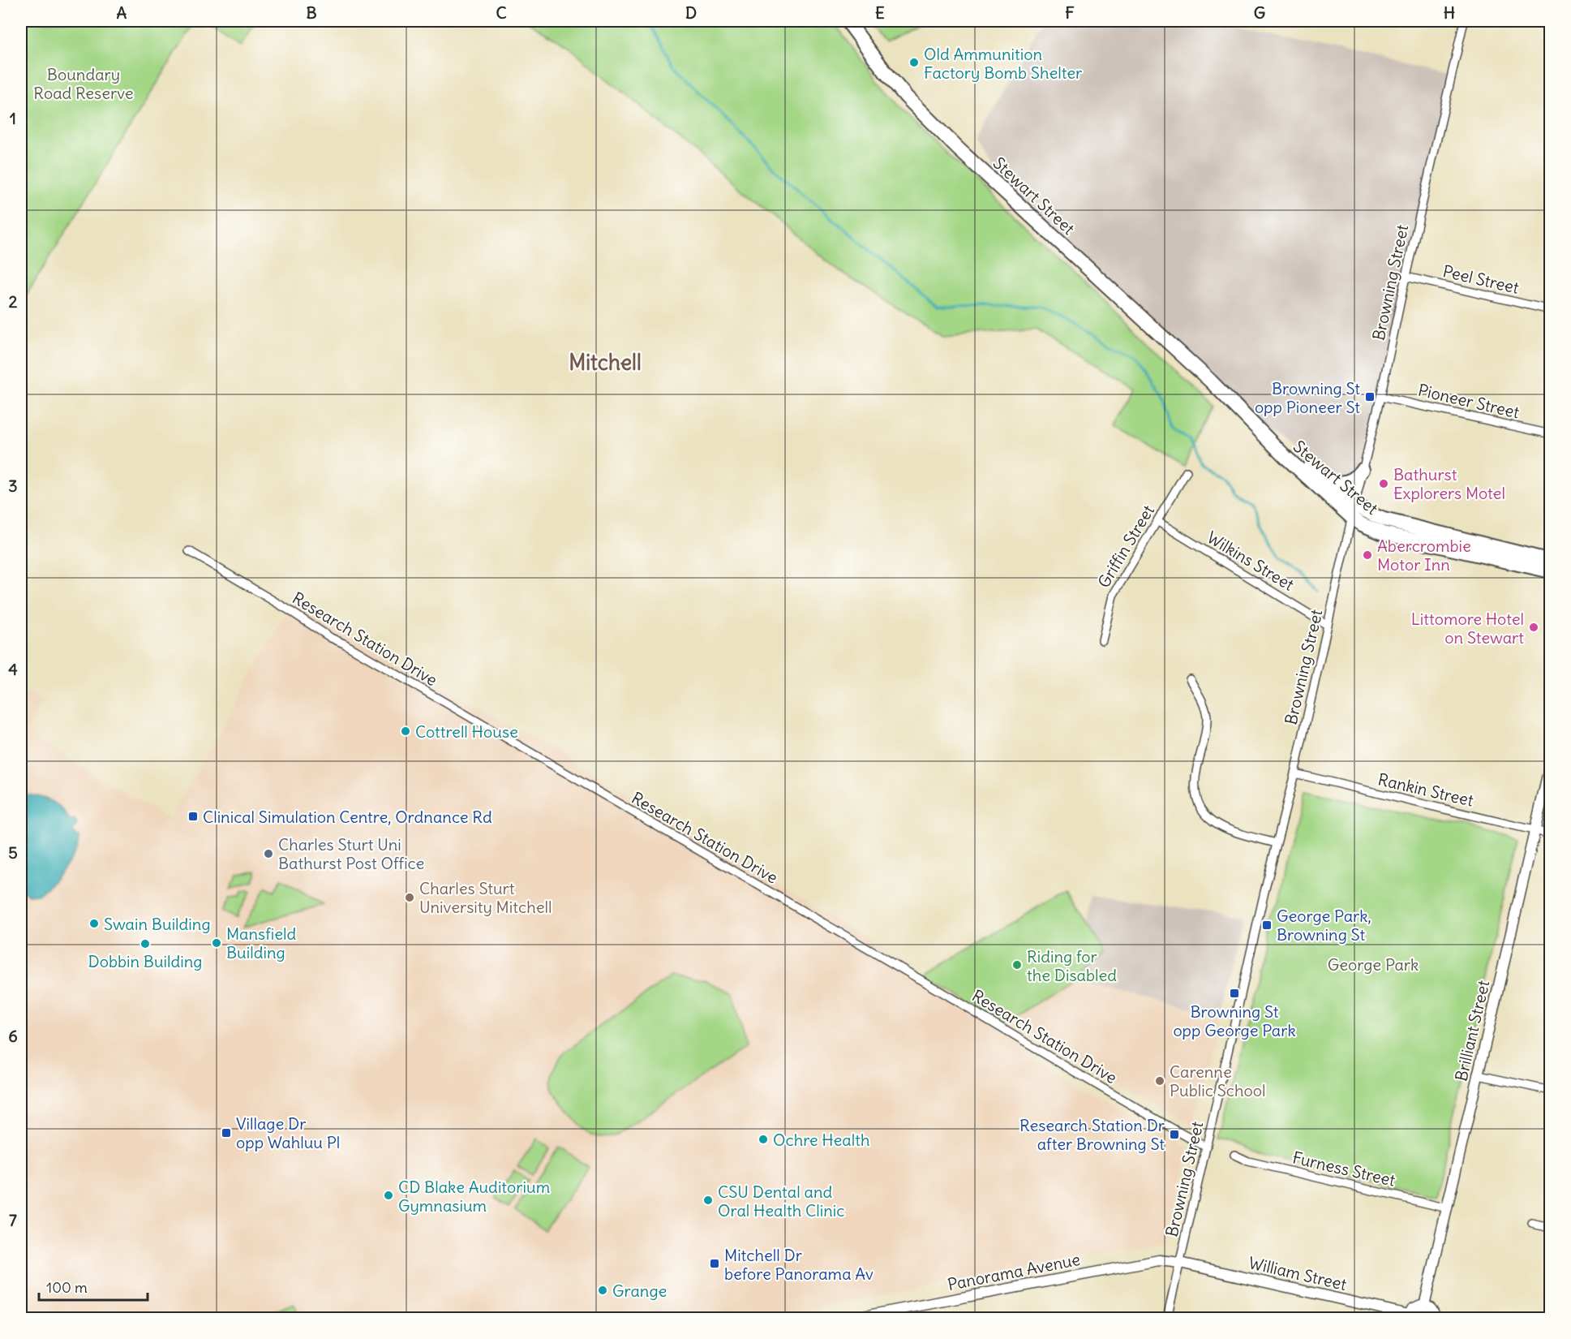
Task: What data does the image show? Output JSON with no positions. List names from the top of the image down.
{
  "streets": {
    "highway": ["Stewart Street"],
    "street": [
      "Peel Street",
      "Browning Street",
      "Pioneer Street",
      "Griffin Street",
      "Wilkins Street",
      "Research Station Drive",
      "Rankin Street",
      "Brilliant Street",
      "Furness Street",
      "Panorama Avenue",
      "William Street"
    ]
  },
  "crossings": [
    ["Stewart Street", "Browning Street"],
    ["Peel Street", "Browning Street"],
    ["Browning Street", "Pioneer Street"],
    ["Browning Street", "Wilkins Street"],
    ["Browning Street", "Research Station Drive"],
    ["Browning Street", "Rankin Street"],
    ["Browning Street", "Panorama Avenue"],
    ["Browning Street", "William Street"],
    ["Griffin Street", "Wilkins Street"],
    ["Rankin Street", "Brilliant Street"],
    ["Brilliant Street", "Furness Street"],
    ["Panorama Avenue", "William Street"]
  ],
  "districts": ["Mitchell"],
  "parks": ["Boundary Road Reserve", "George Park"],
  "places": {
    "other": [
      "Old Ammunition Factory Bomb Shelter",
      "Bathurst Explorers Motel",
      "Abercrombie Motor Inn",
      "Littomore Hotel on Stewart",
      "Cottrell House",
      "Charles Sturt Uni Bathurst Post Office",
      "Charles Sturt University Mitchell",
      "Swain Building",
      "Mansfield Building",
      "Dobbin Building",
      "Riding for the Disabled",
      "Carenne Public School",
      "Ochre Health",
      "CD Blake Auditorium Gymnasium",
      "CSU Dental and Oral Health Clinic",
      "Grange"
    ],
    "transit": [
      "Browning St opp Pioneer St",
      "Clinical Simulation Centre, Ordnance Rd",
      "George Park, Browning St",
      "Browning St opp George Park",
      "Village Dr opp Wahluu Pl",
      "Research Station Dr after Browning St",
      "Mitchell Dr before Panorama Av"
    ]
  },
  "scale_bar": "100 m",
  "grid": {
    "columns": [
      "A",
      "B",
      "C",
      "D",
      "E",
      "F",
      "G",
      "H"
    ],
    "rows": [
      "1",
      "2",
      "3",
      "4",
      "5",
      "6",
      "7"
    ]
  }
}
